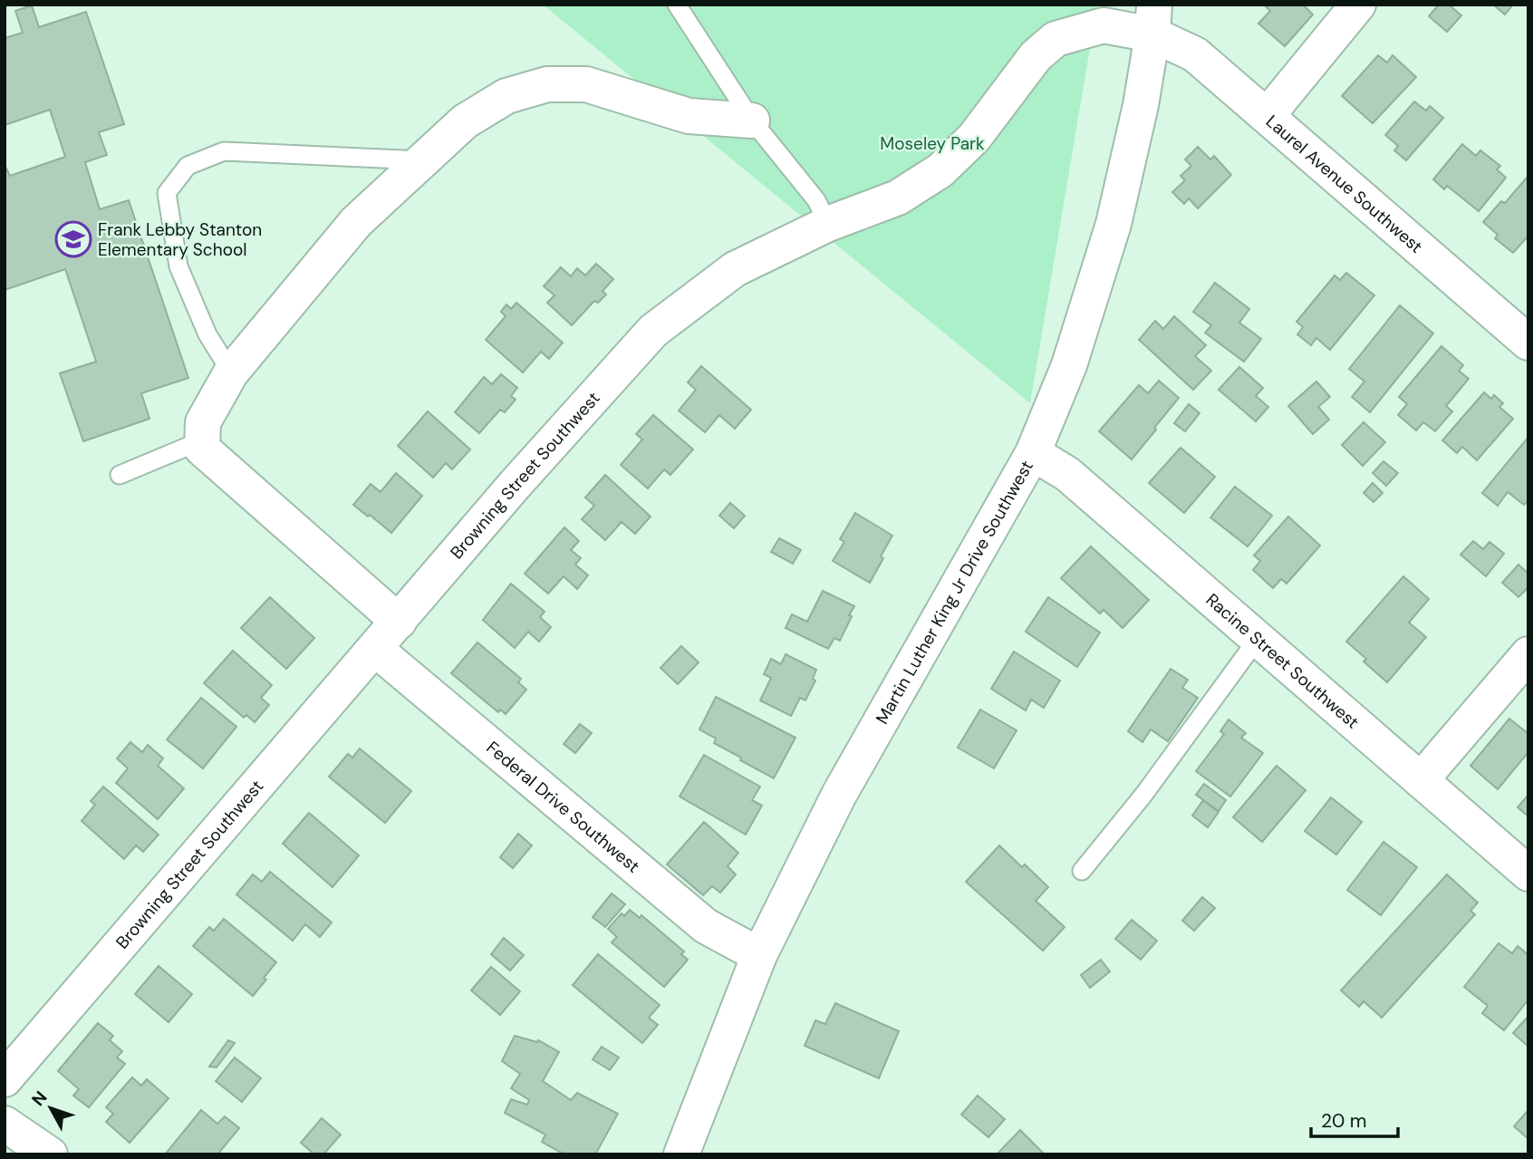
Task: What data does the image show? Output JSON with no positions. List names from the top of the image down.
{
  "streets": {
    "street": [
      "Laurel Avenue Southwest",
      "Browning Street Southwest",
      "Martin Luther King Jr Drive Southwest",
      "Racine Street Southwest",
      "Federal Drive Southwest"
    ]
  },
  "crossings": [
    ["Laurel Avenue Southwest", "Browning Street Southwest"],
    ["Laurel Avenue Southwest", "Martin Luther King Jr Drive Southwest"],
    ["Browning Street Southwest", "Martin Luther King Jr Drive Southwest"],
    ["Browning Street Southwest", "Federal Drive Southwest"],
    ["Martin Luther King Jr Drive Southwest", "Racine Street Southwest"],
    ["Martin Luther King Jr Drive Southwest", "Federal Drive Southwest"]
  ],
  "parks": ["Moseley Park"],
  "places": {
    "school or university": ["Frank Lebby Stanton Elementary School"]
  },
  "scale_bar": "20 m",
  "north": "top left"
}
